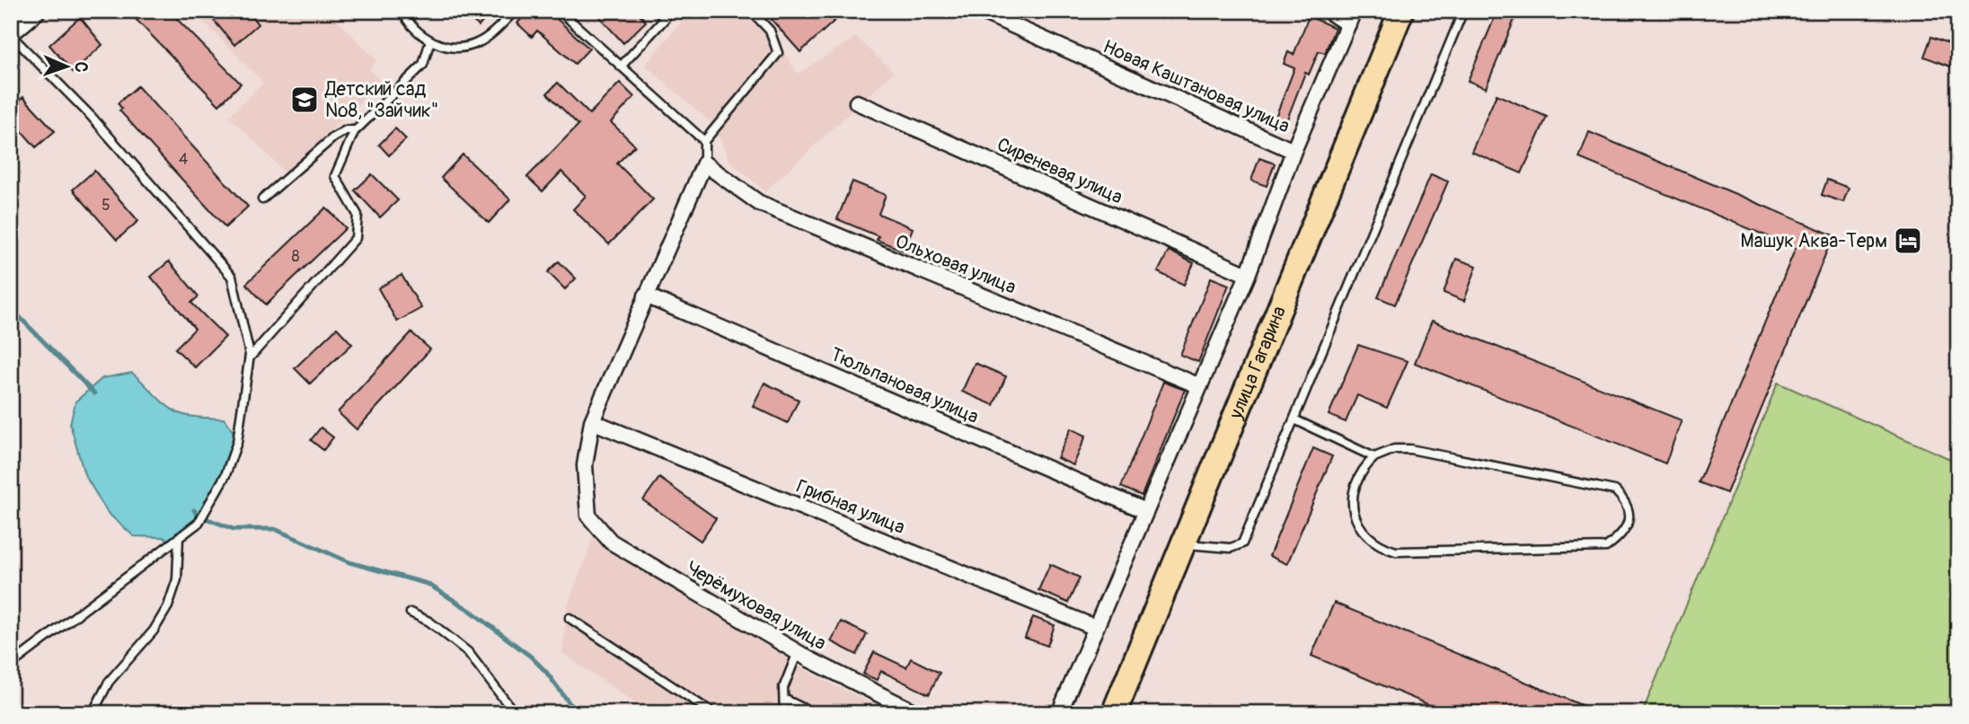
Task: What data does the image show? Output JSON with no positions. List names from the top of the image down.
{
  "streets": {
    "main road": ["улица Гагарина"],
    "street": [
      "Новая Каштановая улица",
      "Сиреневая улица",
      "Ольховая улица",
      "Тюльпановая улица",
      "Грибная улица",
      "Черёмуховая улица"
    ]
  },
  "crossings": [
    ["Грибная улица", "Черёмуховая улица"]
  ],
  "places": {
    "school or university": ["Детский сад №8, \"Зайчик\""],
    "hotel": ["Машук Аква-Терм"]
  },
  "house_numbers": ["4", "5", "8"],
  "north": "right"
}
